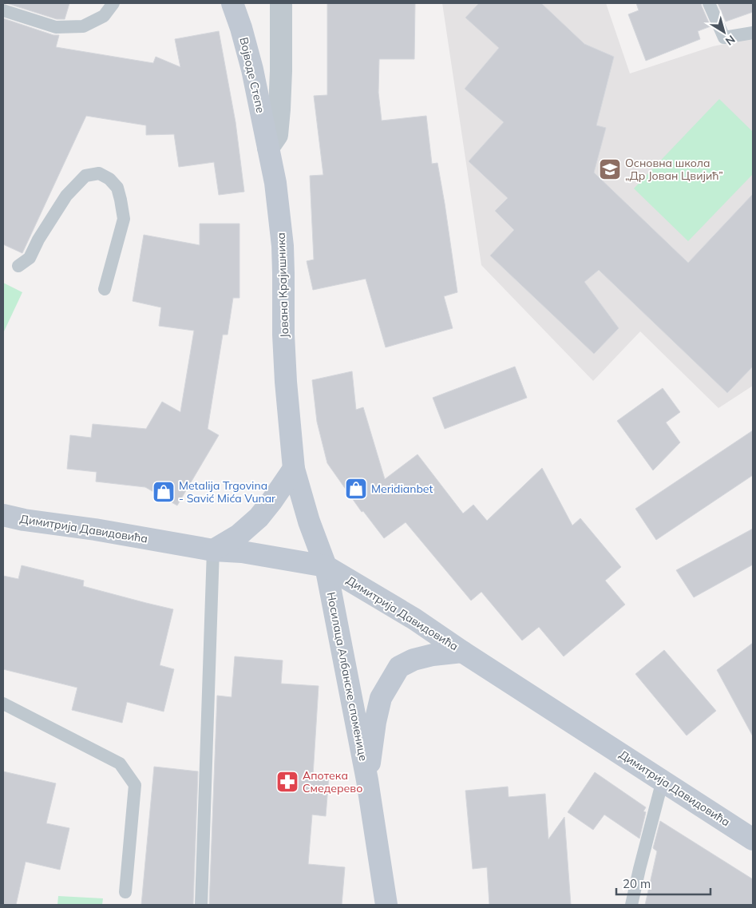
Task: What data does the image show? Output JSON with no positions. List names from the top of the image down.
{
  "streets": {
    "main road": [
      "Војводе Степе",
      "Јована Крајишника",
      "Димитрија Давидовића",
      "Носилаца Албанске споменице"
    ]
  },
  "crossings": [
    ["Војводе Степе", "Јована Крајишника"],
    ["Јована Крајишника", "Димитрија Давидовића"],
    ["Јована Крајишника", "Носилаца Албанске споменице"],
    ["Димитрија Давидовића", "Носилаца Албанске споменице"]
  ],
  "places": {
    "school or university": ["Основна школа „Др Јован Цвијић”"],
    "shop": ["Meridianbet", "Metalija Trgovina - Savić Mića Vunar"],
    "pharmacy": ["Апотека Смедерево"]
  },
  "scale_bar": "20 m",
  "north": "bottom right"
}
